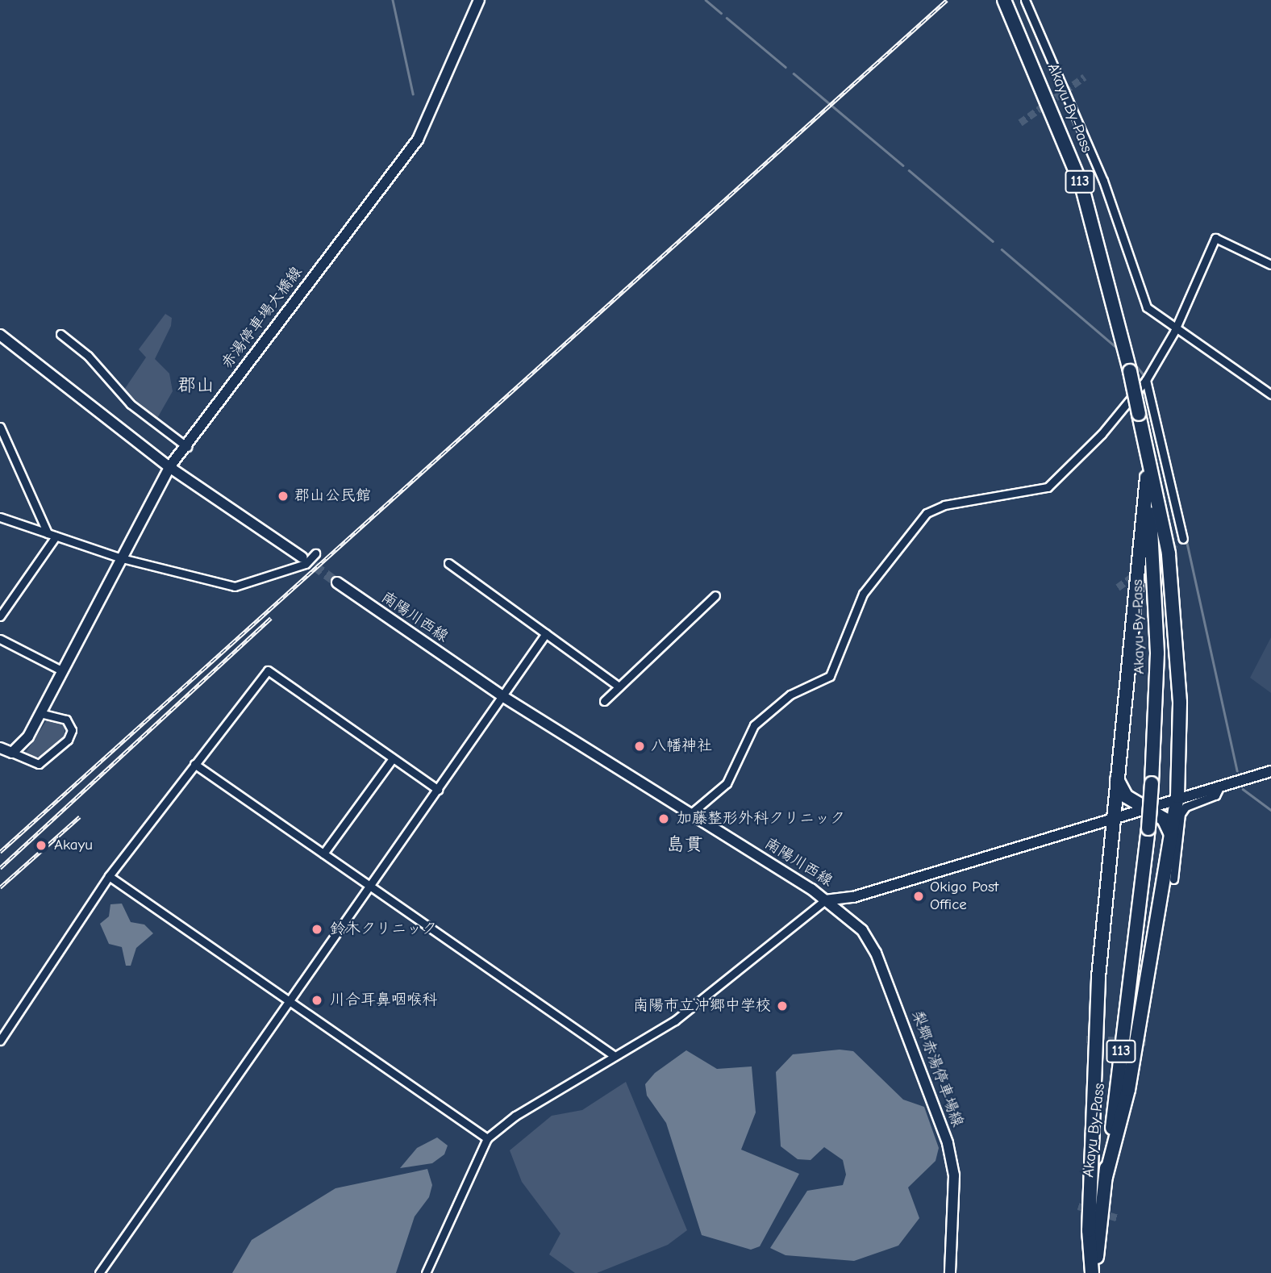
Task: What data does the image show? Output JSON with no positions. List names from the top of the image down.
{
  "streets": {
    "highway": ["Akayu By-Pass", "113"],
    "main road": ["赤湯停車場大橋線", "南陽川西線", "梨郷赤湯停車場線"]
  },
  "crossings": [
    ["南陽川西線", "梨郷赤湯停車場線"]
  ],
  "districts": ["郡山", "島貫"],
  "places": [
    "郡山公民館",
    "八幡神社",
    "加藤整形外科クリニック",
    "Akayu",
    "Okigo Post Office",
    "鈴木クリニック",
    "川合耳鼻咽喉科",
    "南陽市立沖郷中学校"
  ]
}
